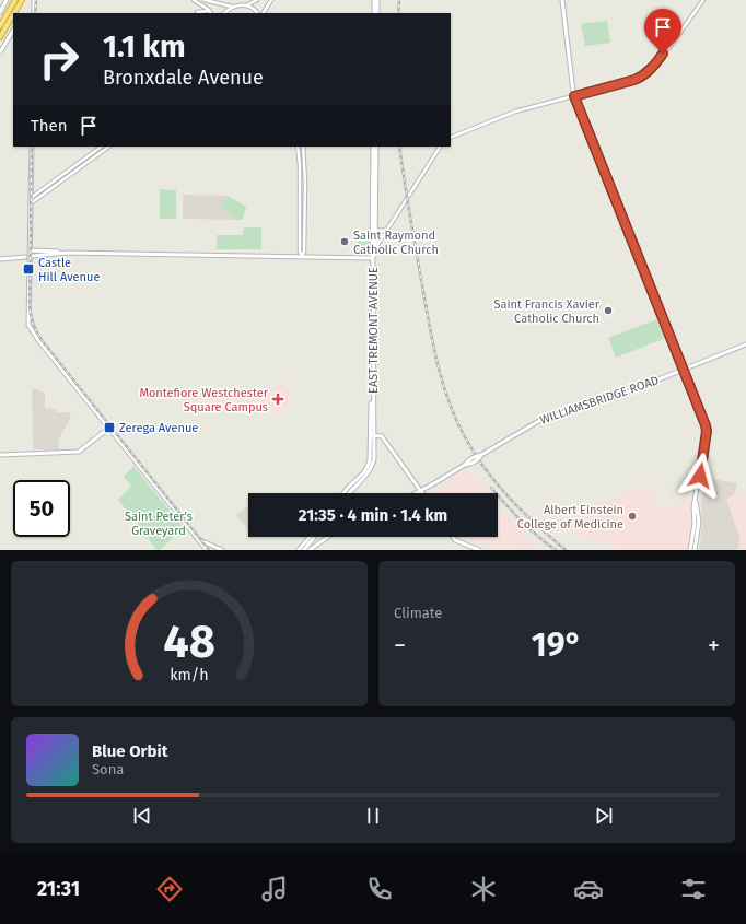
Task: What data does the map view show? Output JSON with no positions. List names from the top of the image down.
{
  "streets": {
    "main road": ["EAST TREMONT AVENUE", "WILLIAMSBRIDGE ROAD"]
  },
  "parks": ["Saint Peter's Graveyard"],
  "places": {
    "other": ["Saint Raymond Catholic Church", "Saint Francis Xavier Catholic Church", "Albert Einstein College of Medicine"],
    "transit": ["Castle Hill Avenue", "Zerega Avenue"],
    "health": ["Montefiore Westchester Square Campus"]
  },
  "page": {
    "turn": ["1.1 km", "Bronxdale Avenue"],
    "then": "Then",
    "limit": "50",
    "trip": "21:35 · 4 min · 1.4 km",
    "tile": "Climate",
    "heat": ["−", "19°", "+"],
    "song": ["Blue Orbit", "Sona"],
    "tabs": "21:31",
    "gauge": ["48", "km/h"]
  }
}
